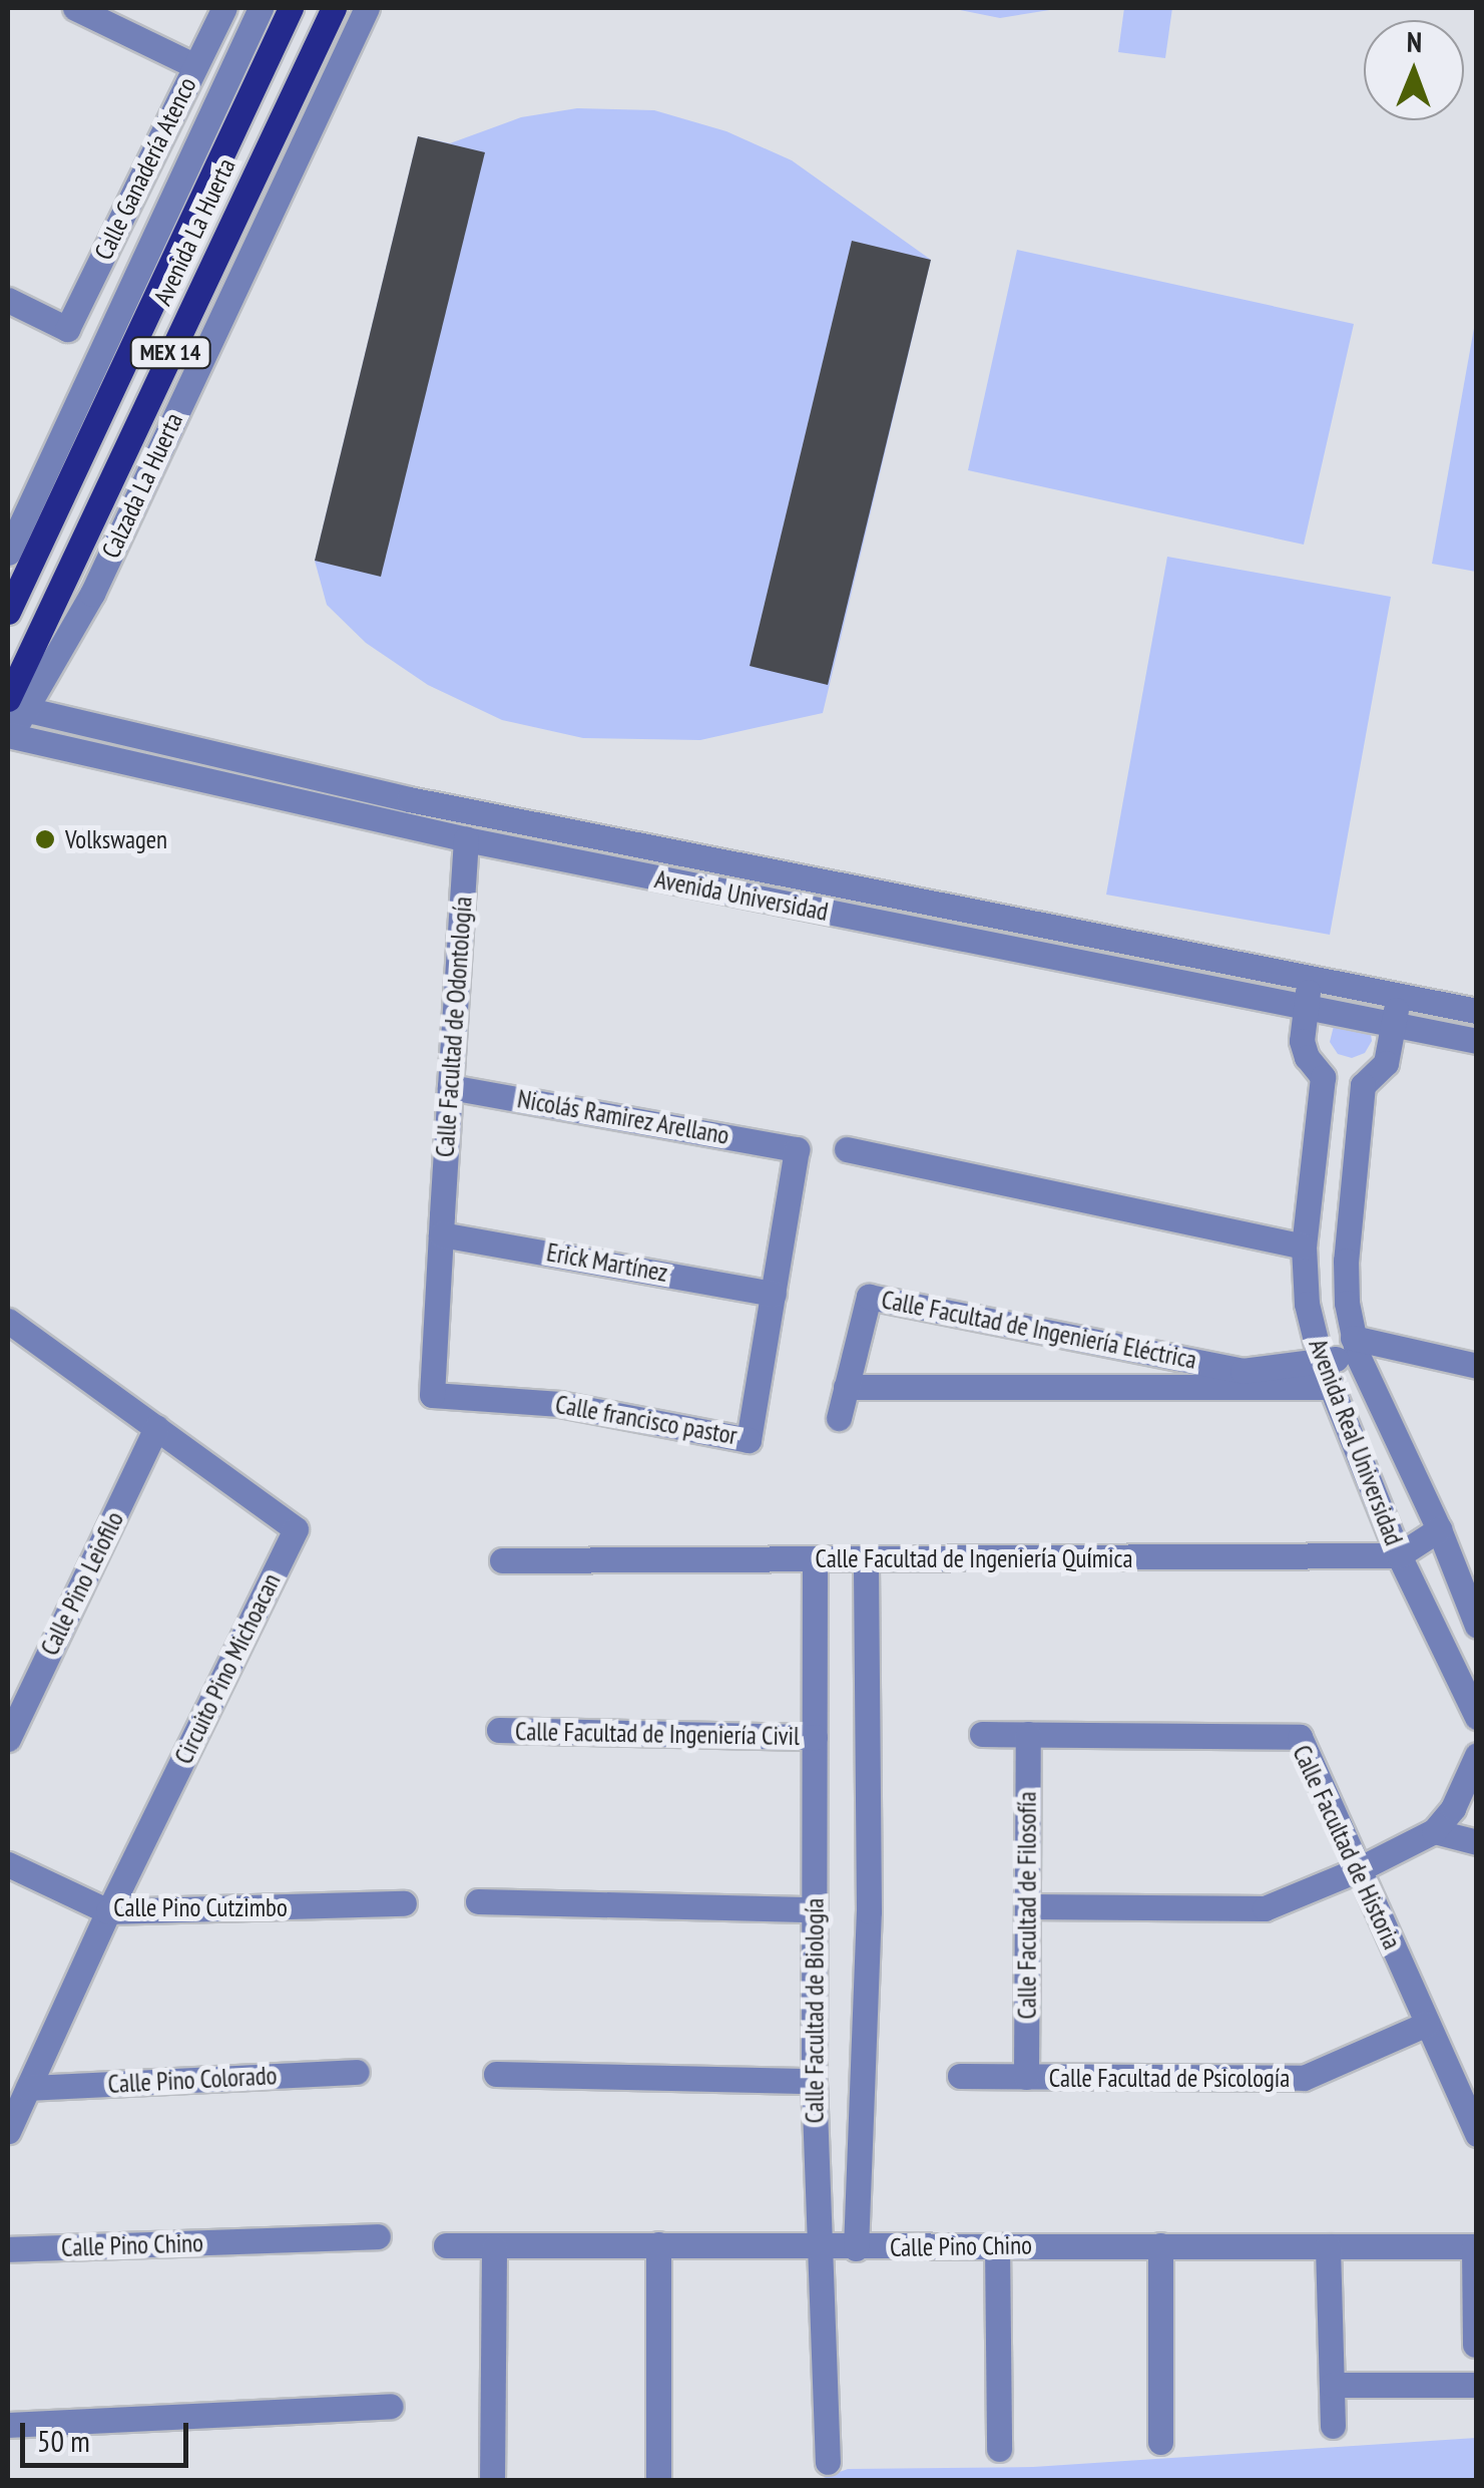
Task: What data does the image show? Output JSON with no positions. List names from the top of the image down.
{
  "streets": {
    "main road": ["Avenida La Huerta", "MEX 14"],
    "street": [
      "Calle Ganadería Atenco",
      "Calzada La Huerta",
      "Avenida Universidad",
      "Calle Facultad de Odontología",
      "Nicolás Ramirez Arellano",
      "Erick Martínez",
      "Calle Facultad de Ingeniería Eléctrica",
      "Calle francisco pastor",
      "Avenida Real Universidad",
      "Calle Facultad de Ingenierίa Quίmica",
      "Calle Pino Leiofilo",
      "Circuito Pino Michoacan",
      "Calle Facultad de Ingeniería Civil",
      "Calle Facultad de Historia",
      "Calle Facultad de Filosofía",
      "Calle Pino Cutzimbo",
      "Calle Facultad de Biología",
      "Calle Facultad de Psicología",
      "Calle Pino Colorado",
      "Calle Pino Chino"
    ]
  },
  "crossings": [
    ["Avenida La Huerta", "Calzada La Huerta"],
    ["Avenida La Huerta", "Avenida Universidad"],
    ["Calzada La Huerta", "Avenida Universidad"],
    ["Avenida Universidad", "Calle Facultad de Odontología"],
    ["Avenida Universidad", "Avenida Real Universidad"],
    ["Calle Facultad de Odontología", "Nicolás Ramirez Arellano"],
    ["Calle Facultad de Odontología", "Erick Martínez"],
    ["Calle Facultad de Odontología", "Calle francisco pastor"],
    ["Nicolás Ramirez Arellano", "Calle francisco pastor"],
    ["Erick Martínez", "Calle francisco pastor"],
    ["Calle Facultad de Ingeniería Eléctrica", "Avenida Real Universidad"],
    ["Avenida Real Universidad", "Calle Facultad de Ingenierίa Quίmica"],
    ["Calle Facultad de Ingenierίa Quίmica", "Calle Facultad de Biología"],
    ["Calle Pino Leiofilo", "Circuito Pino Michoacan"],
    ["Circuito Pino Michoacan", "Calle Pino Cutzimbo"],
    ["Circuito Pino Michoacan", "Calle Pino Colorado"],
    ["Calle Facultad de Ingeniería Civil", "Calle Facultad de Biología"],
    ["Calle Facultad de Historia", "Calle Facultad de Filosofía"],
    ["Calle Facultad de Historia", "Calle Facultad de Psicología"],
    ["Calle Facultad de Filosofía", "Calle Facultad de Psicología"],
    ["Calle Facultad de Biología", "Calle Pino Chino"]
  ],
  "places": ["Volkswagen"],
  "scale_bar": "50 m",
  "north": "top"
}
